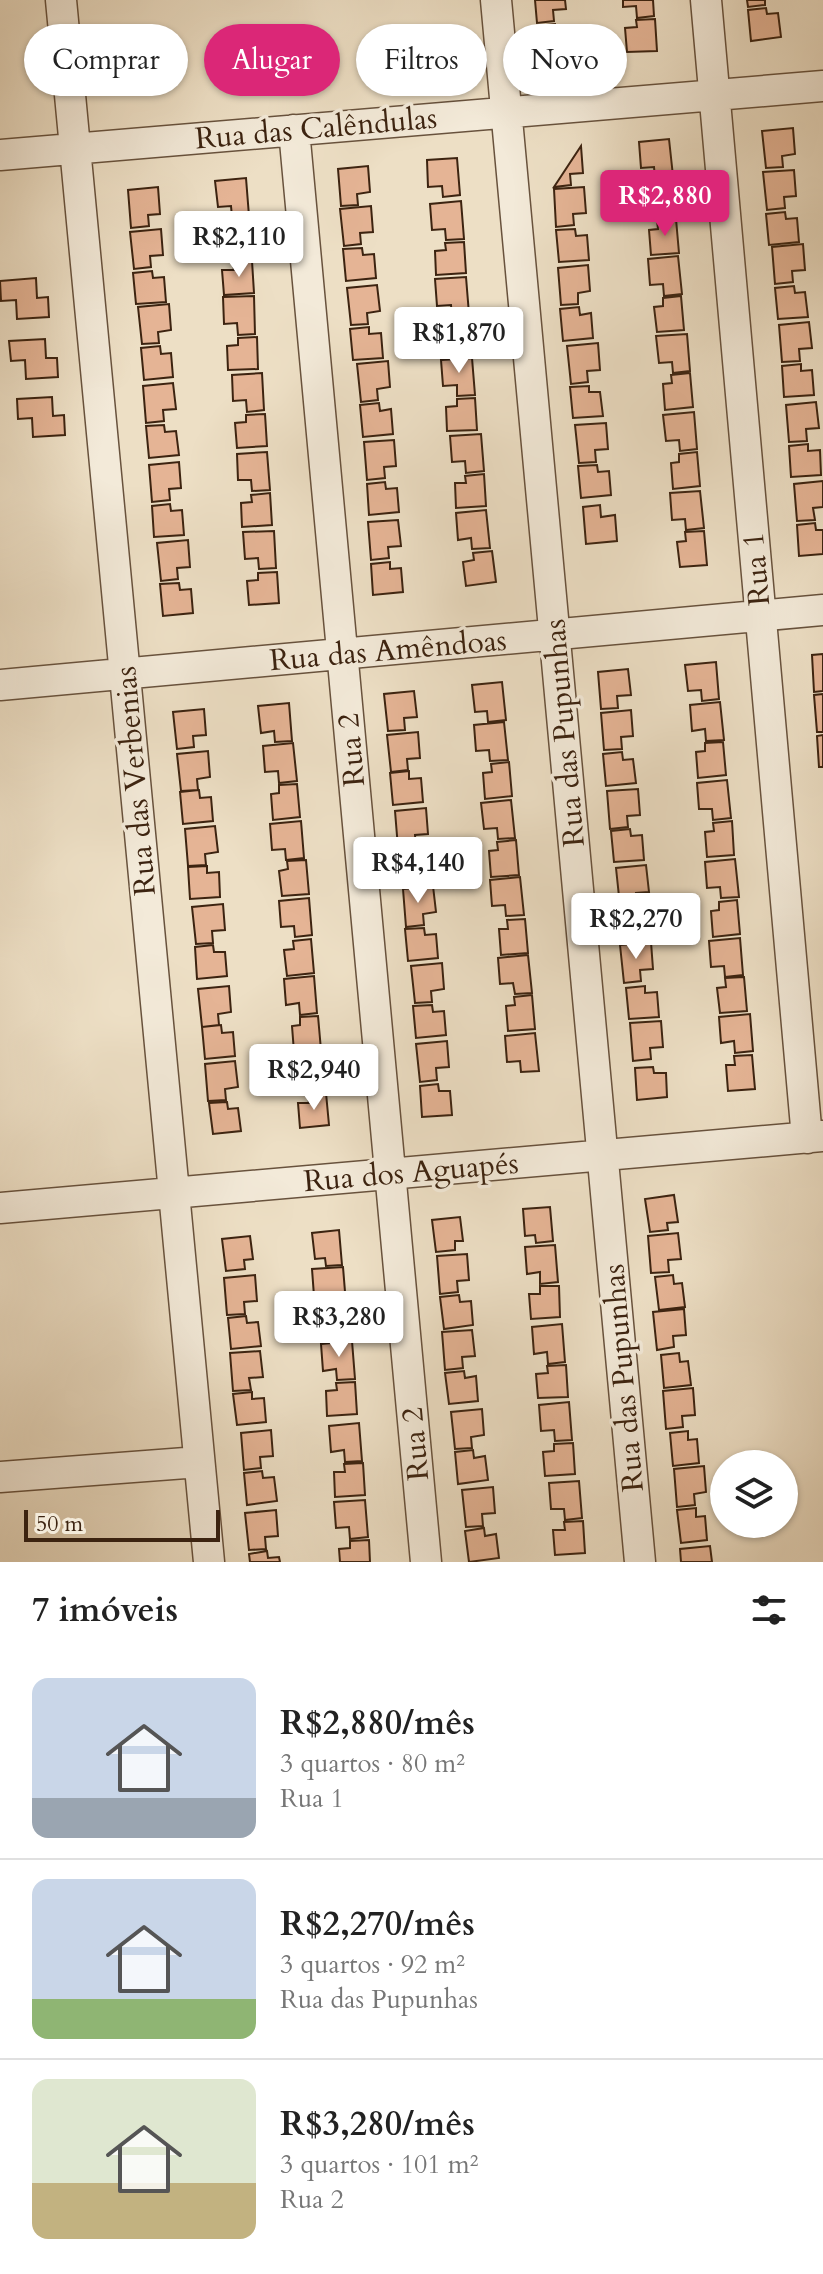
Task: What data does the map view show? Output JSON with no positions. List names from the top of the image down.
{
  "streets": {
    "street": [
      "Rua das Calêndulas",
      "Rua 1",
      "Rua das Amêndoas",
      "Rua das Pupunhas",
      "Rua 2",
      "Rua das Verbenias",
      "Rua dos Aguapés"
    ]
  },
  "crossings": [
    ["Rua das Calêndulas", "Rua 1"],
    ["Rua das Calêndulas", "Rua das Pupunhas"],
    ["Rua das Calêndulas", "Rua 2"],
    ["Rua das Calêndulas", "Rua das Verbenias"],
    ["Rua 1", "Rua das Amêndoas"],
    ["Rua 1", "Rua dos Aguapés"],
    ["Rua das Amêndoas", "Rua das Pupunhas"],
    ["Rua das Amêndoas", "Rua 2"],
    ["Rua das Amêndoas", "Rua das Verbenias"],
    ["Rua das Pupunhas", "Rua dos Aguapés"],
    ["Rua 2", "Rua dos Aguapés"],
    ["Rua das Verbenias", "Rua dos Aguapés"]
  ],
  "scale_bar": "50 m",
  "page": {
    "chip": [
      "Comprar",
      "Alugar",
      "Filtros",
      "Novo"
    ],
    "price": [
      "R$2,880",
      "R$2,110",
      "R$1,870",
      "R$4,140",
      "R$2,270",
      "R$2,940",
      "R$3,280"
    ],
    "scale": "50 m",
    "heading": "7 imóveis",
    "list": [
      {
        "name": "R$2,880/mês",
        "note": "3 quartos · 80 m² · Rua 1"
      },
      {
        "name": "R$2,270/mês",
        "note": "3 quartos · 92 m² · Rua das Pupunhas"
      },
      {
        "name": "R$3,280/mês",
        "note": "3 quartos · 101 m² · Rua 2"
      }
    ]
  }
}
